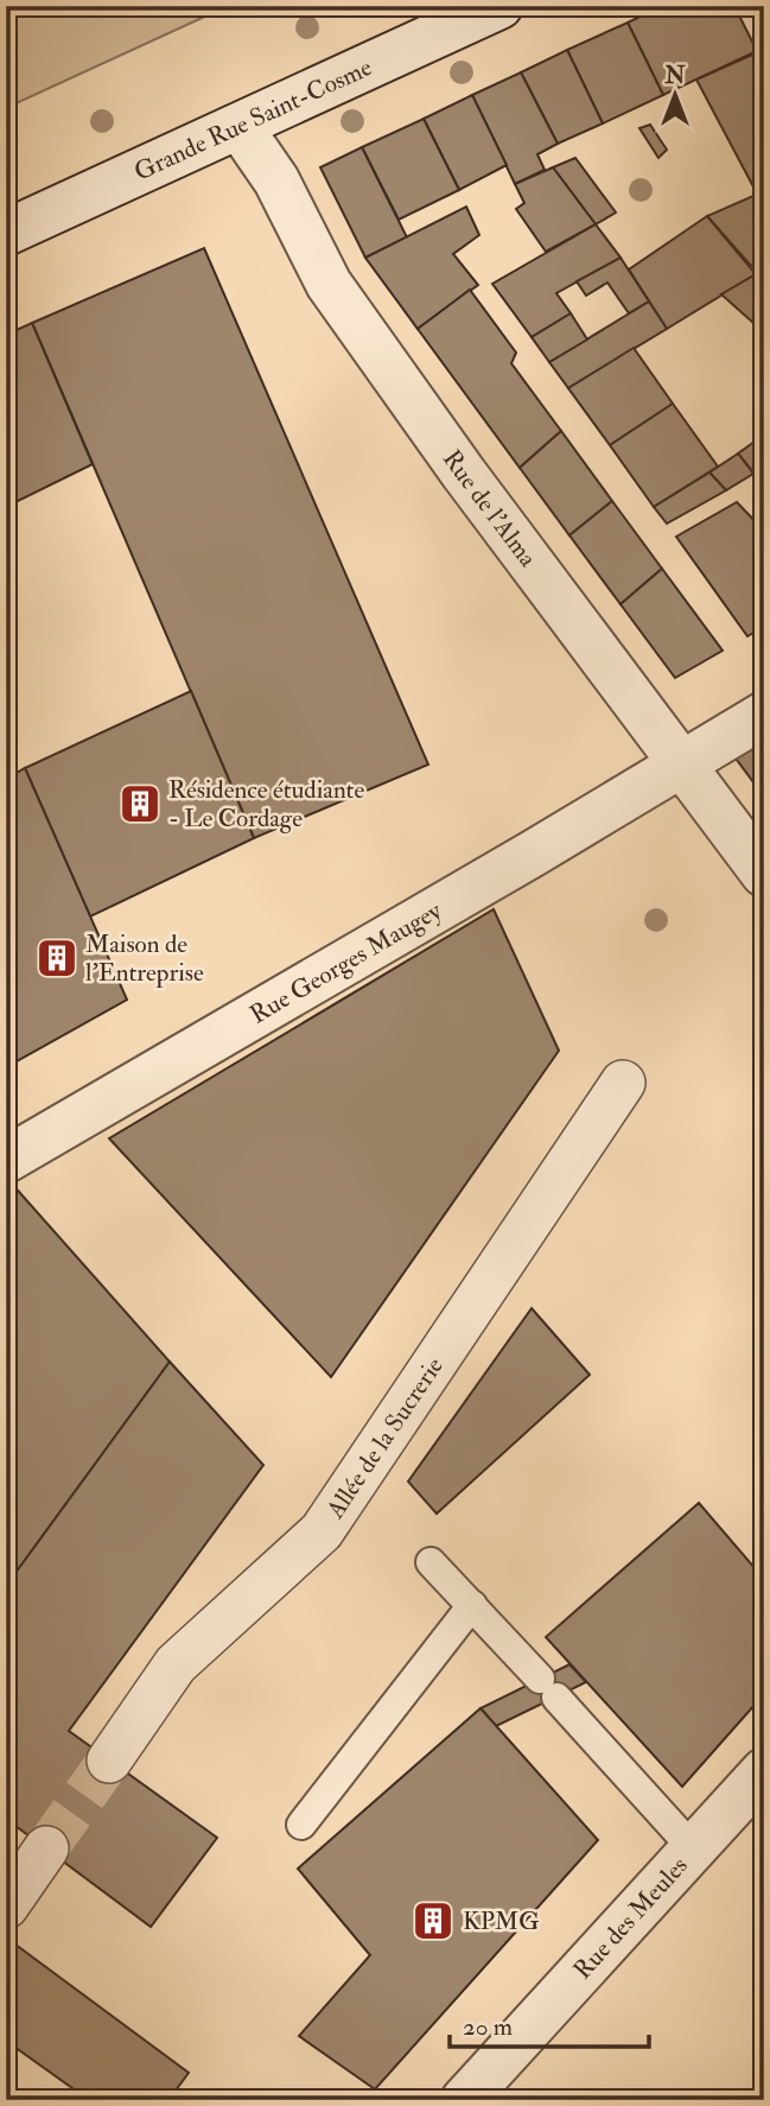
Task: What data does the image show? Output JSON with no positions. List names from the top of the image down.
{
  "streets": {
    "street": [
      "Grande Rue Saint-Cosme",
      "Rue de l'Alma",
      "Rue Georges Maugey",
      "Allée de la Sucrerie",
      "Rue des Meules"
    ]
  },
  "crossings": [
    ["Grande Rue Saint-Cosme", "Rue de l'Alma"],
    ["Rue de l'Alma", "Rue Georges Maugey"]
  ],
  "places": {
    "building": ["Résidence étudiante - Le Cordage", "Maison de l'Entreprise", "KPMG"]
  },
  "scale_bar": "20 m",
  "north": "top"
}
